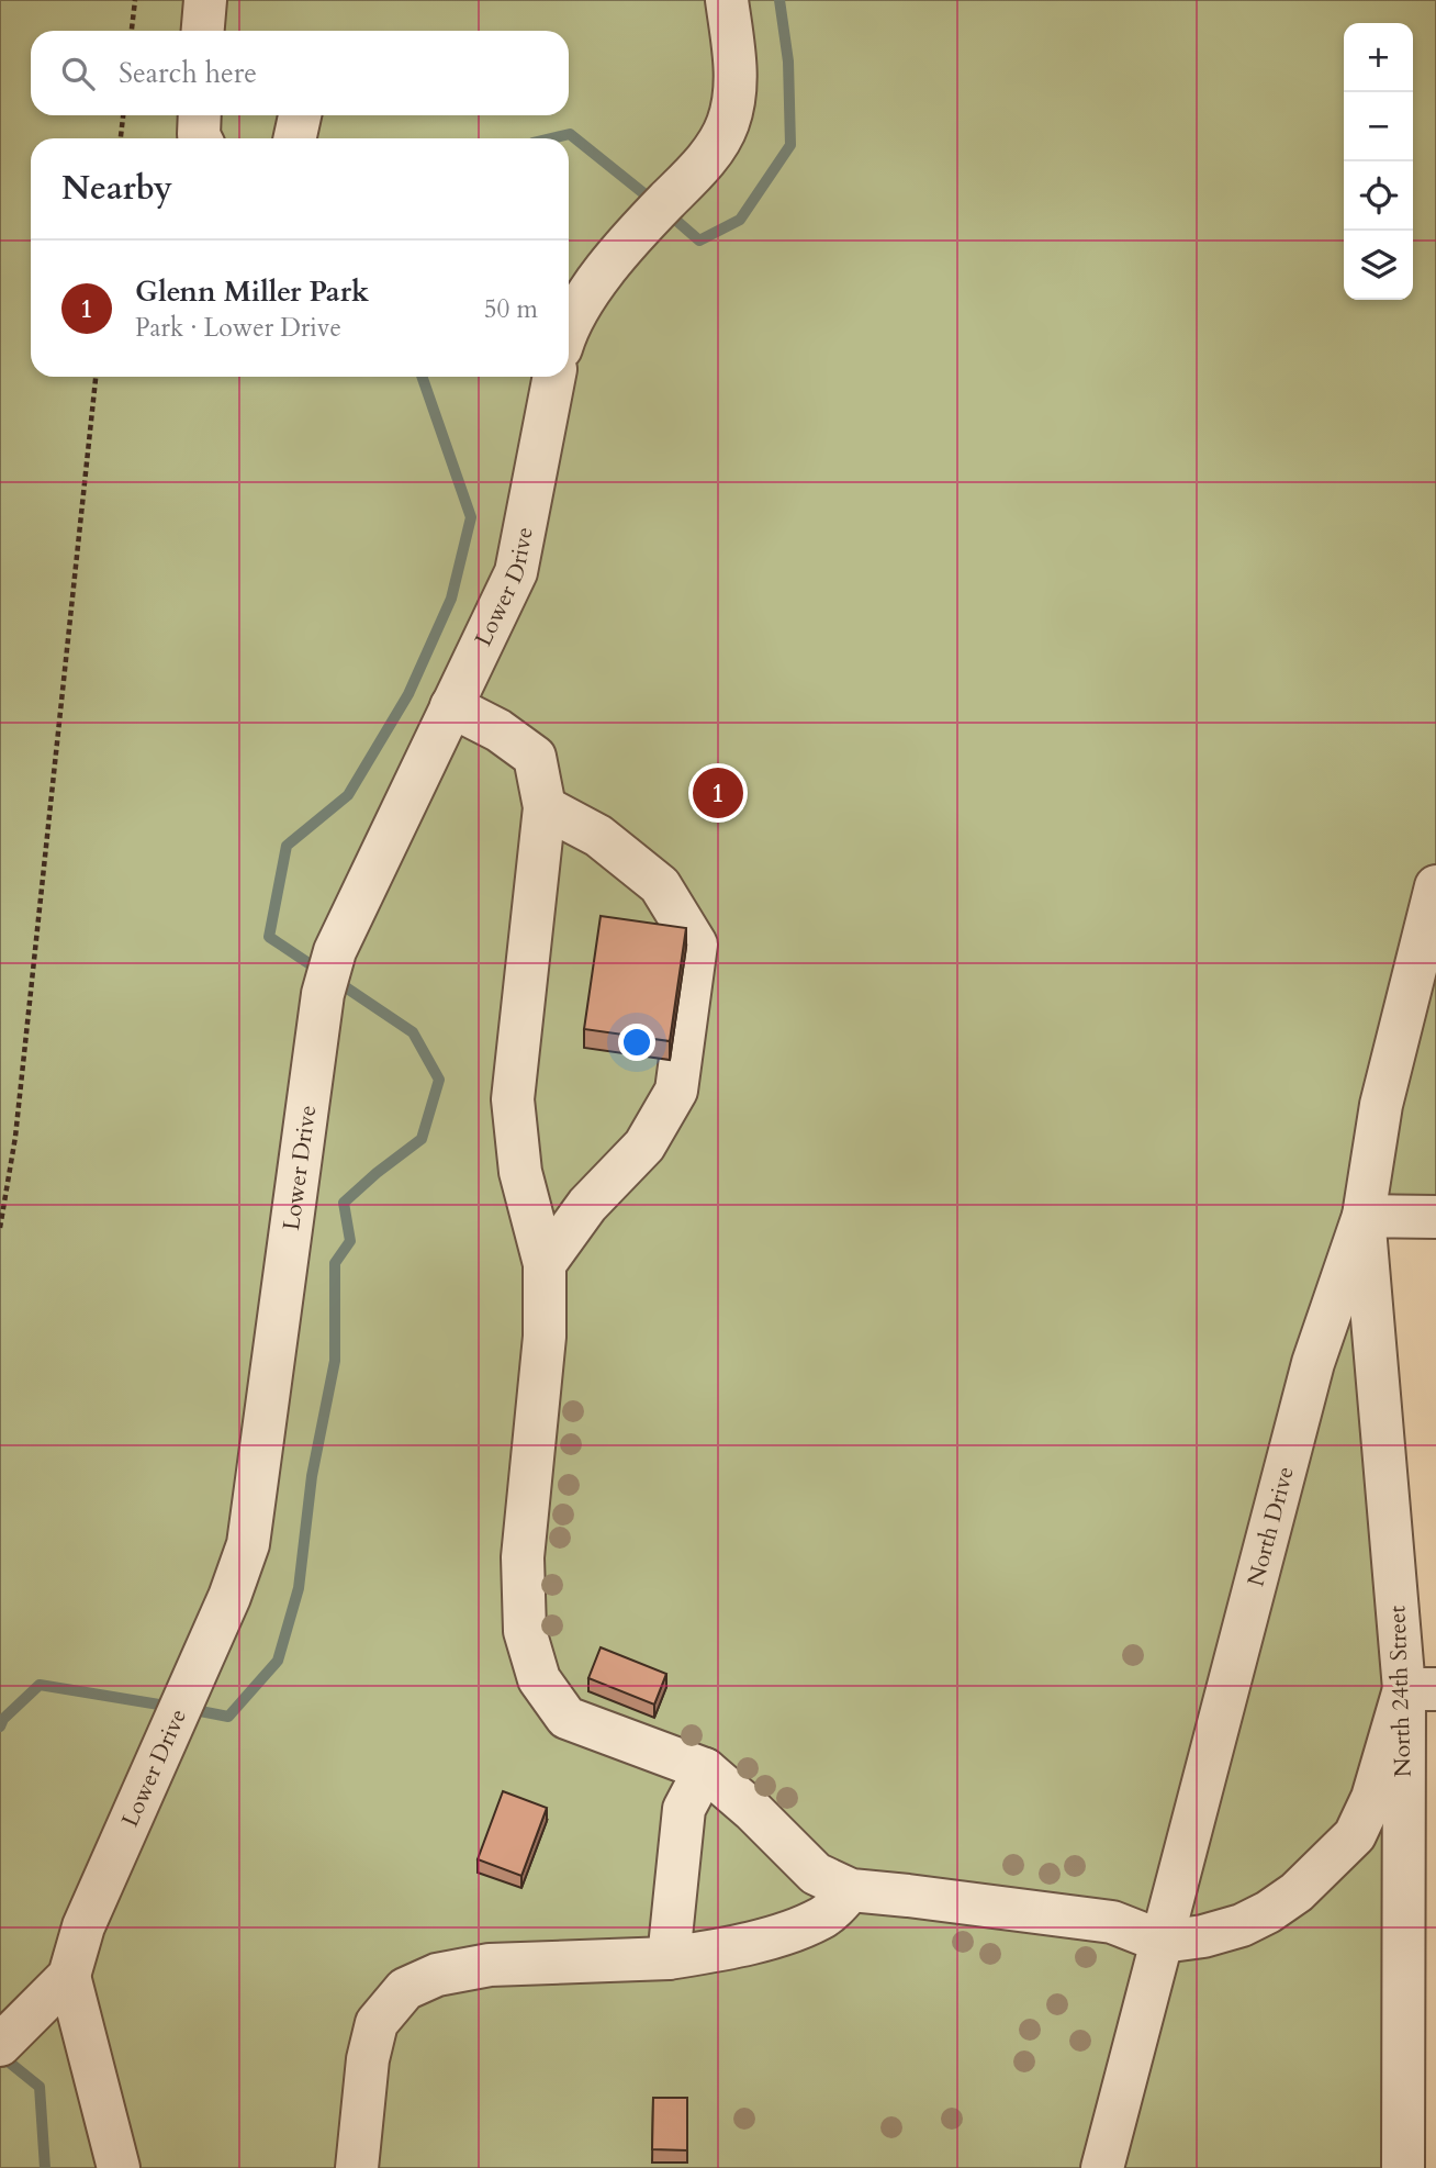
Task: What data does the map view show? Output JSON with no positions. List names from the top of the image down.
{
  "streets": {
    "street": ["Lower Drive", "North Drive", "North 24th Street"]
  },
  "crossings": [
    ["North Drive", "North 24th Street"]
  ],
  "page": {
    "map_buttons": ["+", "−"],
    "search": "Search here",
    "heading": "Nearby",
    "list": [
      {
        "mark": "1",
        "name": "Glenn Miller Park",
        "note": "Park · Lower Drive",
        "value": "50 m"
      }
    ],
    "pins": "1"
  }
}
